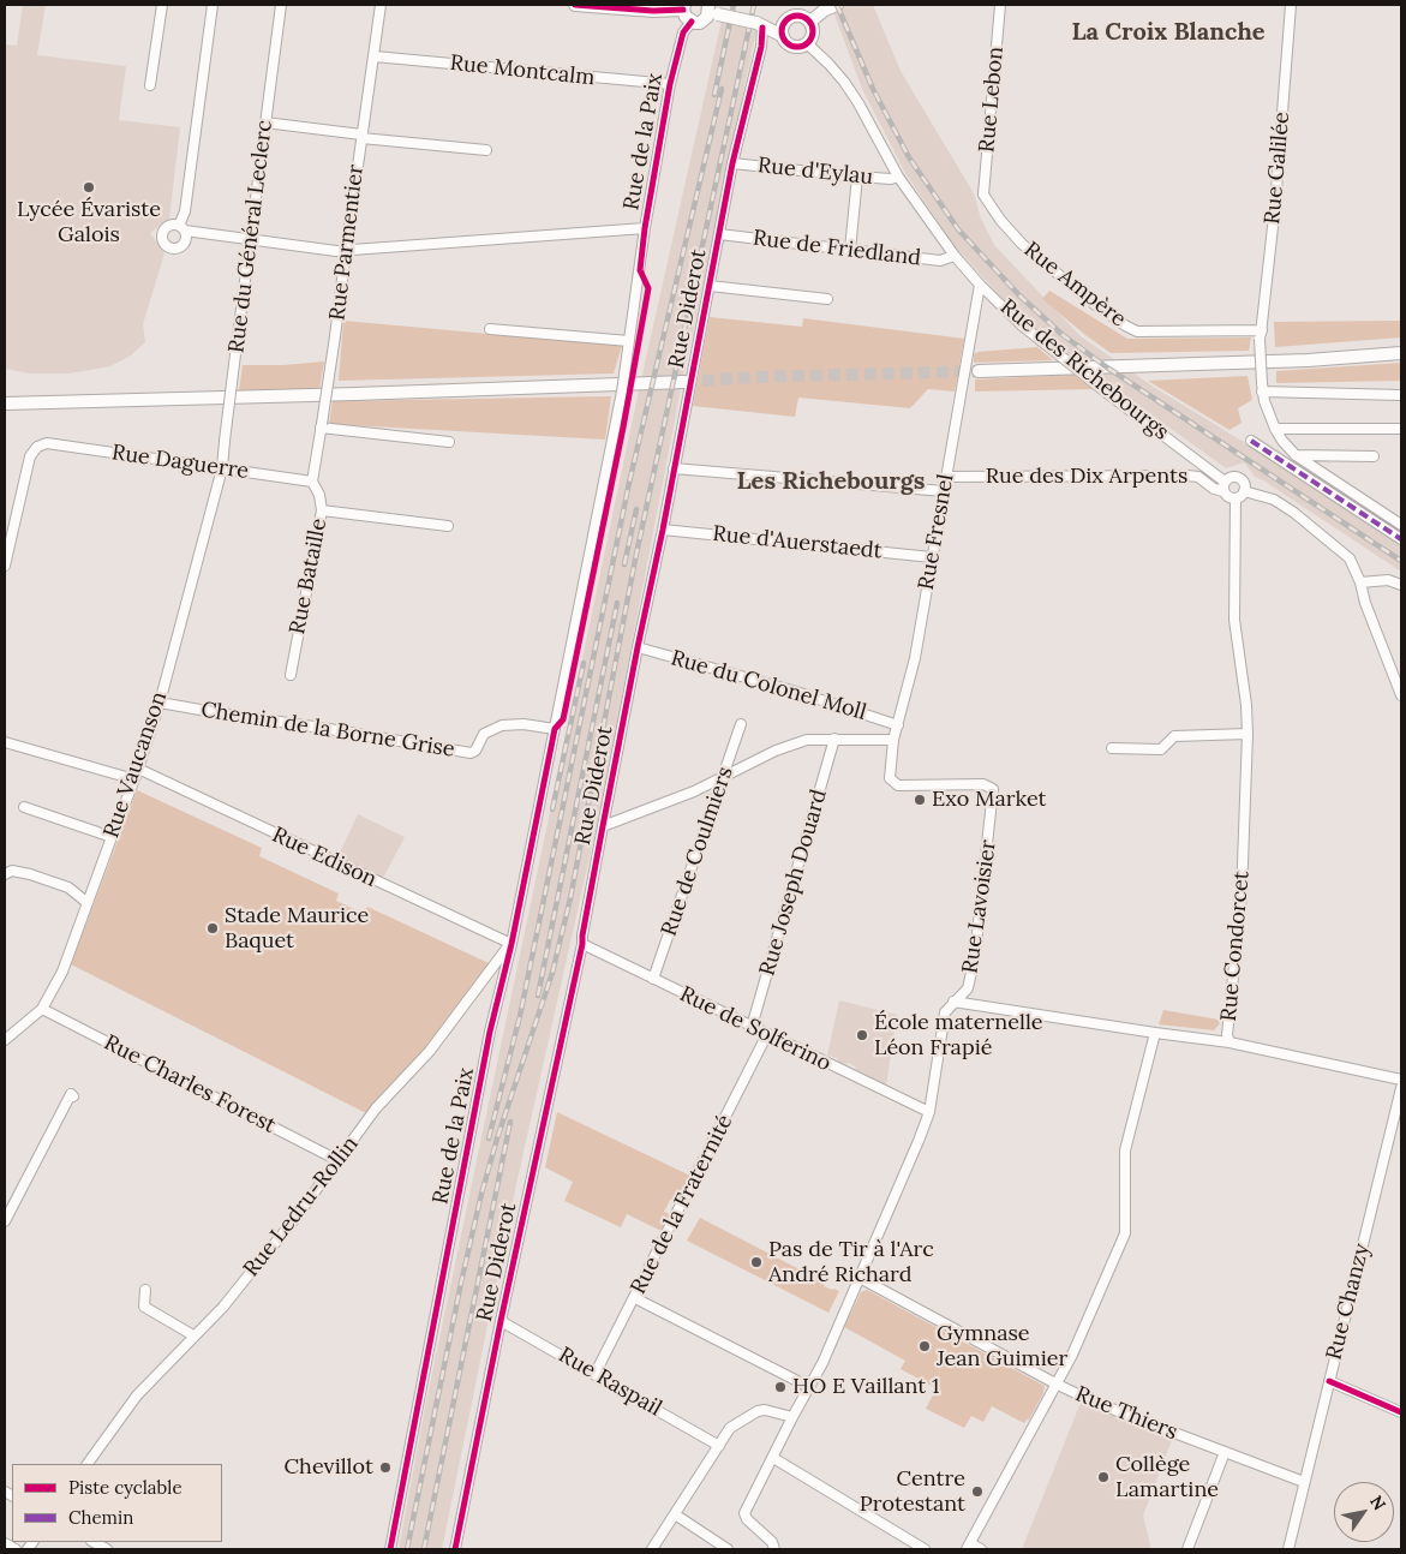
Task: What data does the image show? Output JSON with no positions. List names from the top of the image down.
{
  "streets": {
    "street": [
      "Rue Montcalm",
      "Rue Lebon",
      "Rue de la Paix",
      "Rue Galilée",
      "Rue d'Eylau",
      "Rue du Général Leclerc",
      "Rue Parmentier",
      "Rue de Friedland",
      "Rue Ampère",
      "Rue Diderot",
      "Rue des Richebourgs",
      "Rue Daguerre",
      "Rue des Dix Arpents",
      "Rue Fresnel",
      "Rue d'Auerstaedt",
      "Rue Bataille",
      "Rue du Colonel Moll",
      "Chemin de la Borne Grise",
      "Rue Vaucanson",
      "Rue de Coulmiers",
      "Rue Edison",
      "Rue Joseph Douard",
      "Rue Lavoisier",
      "Rue Condorcet",
      "Rue de Solferino",
      "Rue Charles Forest",
      "Rue de la Fraternité",
      "Rue Ledru-Rollin",
      "Rue Chanzy",
      "Rue Raspail",
      "Rue Thiers"
    ]
  },
  "crossings": [
    ["Rue Montcalm", "Rue de la Paix"],
    ["Rue Montcalm", "Rue Parmentier"],
    ["Rue Lebon", "Rue Ampère"],
    ["Rue de la Paix", "Chemin de la Borne Grise"],
    ["Rue de la Paix", "Rue Edison"],
    ["Rue de la Paix", "Rue Ledru-Rollin"],
    ["Rue Galilée", "Rue Ampère"],
    ["Rue d'Eylau", "Rue Diderot"],
    ["Rue d'Eylau", "Rue des Richebourgs"],
    ["Rue du Général Leclerc", "Rue Daguerre"],
    ["Rue du Général Leclerc", "Rue Vaucanson"],
    ["Rue Parmentier", "Rue Daguerre"],
    ["Rue Parmentier", "Rue Bataille"],
    ["Rue de Friedland", "Rue Diderot"],
    ["Rue de Friedland", "Rue des Richebourgs"],
    ["Rue Diderot", "Rue d'Auerstaedt"],
    ["Rue Diderot", "Rue du Colonel Moll"],
    ["Rue Diderot", "Rue de Solferino"],
    ["Rue Diderot", "Rue Raspail"],
    ["Rue des Richebourgs", "Rue des Dix Arpents"],
    ["Rue des Richebourgs", "Rue Fresnel"],
    ["Rue des Richebourgs", "Rue Condorcet"],
    ["Rue Daguerre", "Rue Bataille"],
    ["Rue Daguerre", "Rue Vaucanson"],
    ["Rue des Dix Arpents", "Rue Fresnel"],
    ["Rue des Dix Arpents", "Rue Condorcet"],
    ["Rue Fresnel", "Rue d'Auerstaedt"],
    ["Rue Fresnel", "Rue du Colonel Moll"],
    ["Rue Fresnel", "Rue Lavoisier"],
    ["Chemin de la Borne Grise", "Rue Vaucanson"],
    ["Rue Vaucanson", "Rue Edison"],
    ["Rue Vaucanson", "Rue Charles Forest"],
    ["Rue de Coulmiers", "Rue de Solferino"],
    ["Rue Edison", "Rue Ledru-Rollin"],
    ["Rue Joseph Douard", "Rue de Solferino"],
    ["Rue Lavoisier", "Rue Condorcet"],
    ["Rue Lavoisier", "Rue de Solferino"],
    ["Rue Lavoisier", "Rue Thiers"],
    ["Rue de Solferino", "Rue de la Fraternité"],
    ["Rue Charles Forest", "Rue Ledru-Rollin"],
    ["Rue de la Fraternité", "Rue Raspail"],
    ["Rue Chanzy", "Rue Thiers"]
  ],
  "districts": ["La Croix Blanche", "Les Richebourgs"],
  "places": [
    "Lycée Évariste Galois",
    "Exo Market",
    "Stade Maurice Baquet",
    "École maternelle Léon Frapié",
    "Pas de Tir à l'Arc André Richard",
    "Gymnase Jean Guimier",
    "HO E Vaillant 1",
    "Chevillot",
    "Collège Lamartine",
    "Centre Protestant"
  ],
  "legend": ["Piste cyclable", "Chemin"],
  "north": "top right"
}
